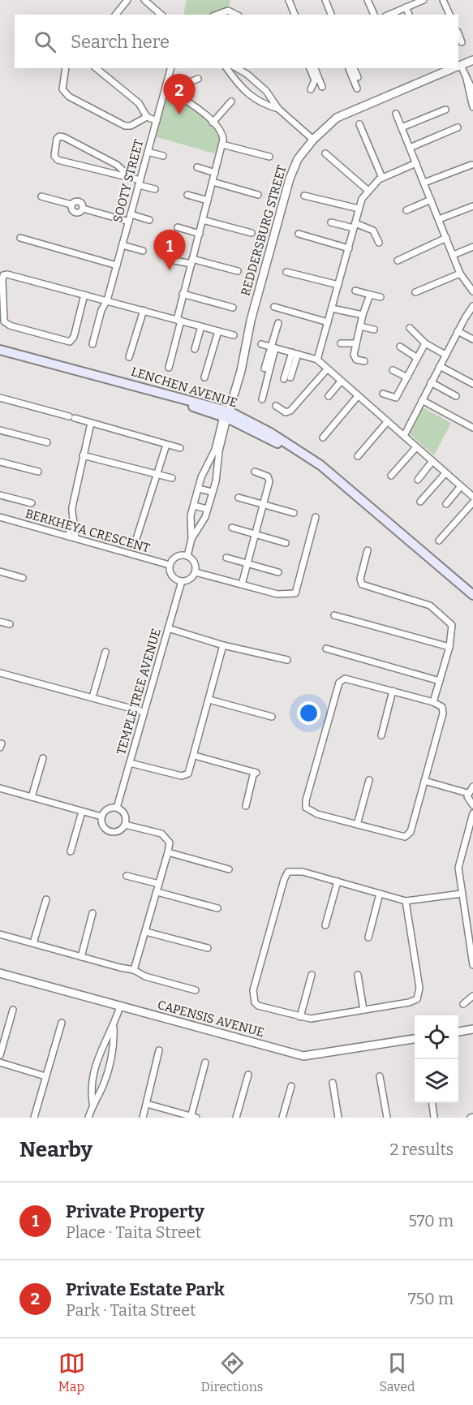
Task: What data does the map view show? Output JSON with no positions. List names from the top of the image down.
{
  "streets": {
    "main road": ["LENCHEN AVENUE"],
    "street": [
      "SOOTY STREET",
      "REDDERSBURG STREET",
      "BERKHEYA CRESCENT",
      "TEMPLE TREE AVENUE",
      "CAPENSIS AVENUE"
    ]
  },
  "crossings": [
    ["REDDERSBURG STREET", "LENCHEN AVENUE"],
    ["BERKHEYA CRESCENT", "TEMPLE TREE AVENUE"]
  ],
  "page": {
    "search": "Search here",
    "pins": ["2", "1"],
    "heading": ["Nearby", "2 results"],
    "list": [
      {
        "mark": "1",
        "name": "Private Property",
        "note": "Place · Taita Street",
        "value": "570 m"
      },
      {
        "mark": "2",
        "name": "Private Estate Park",
        "note": "Park · Taita Street",
        "value": "750 m"
      }
    ],
    "nav": ["Map", "Directions", "Saved"]
  }
}
